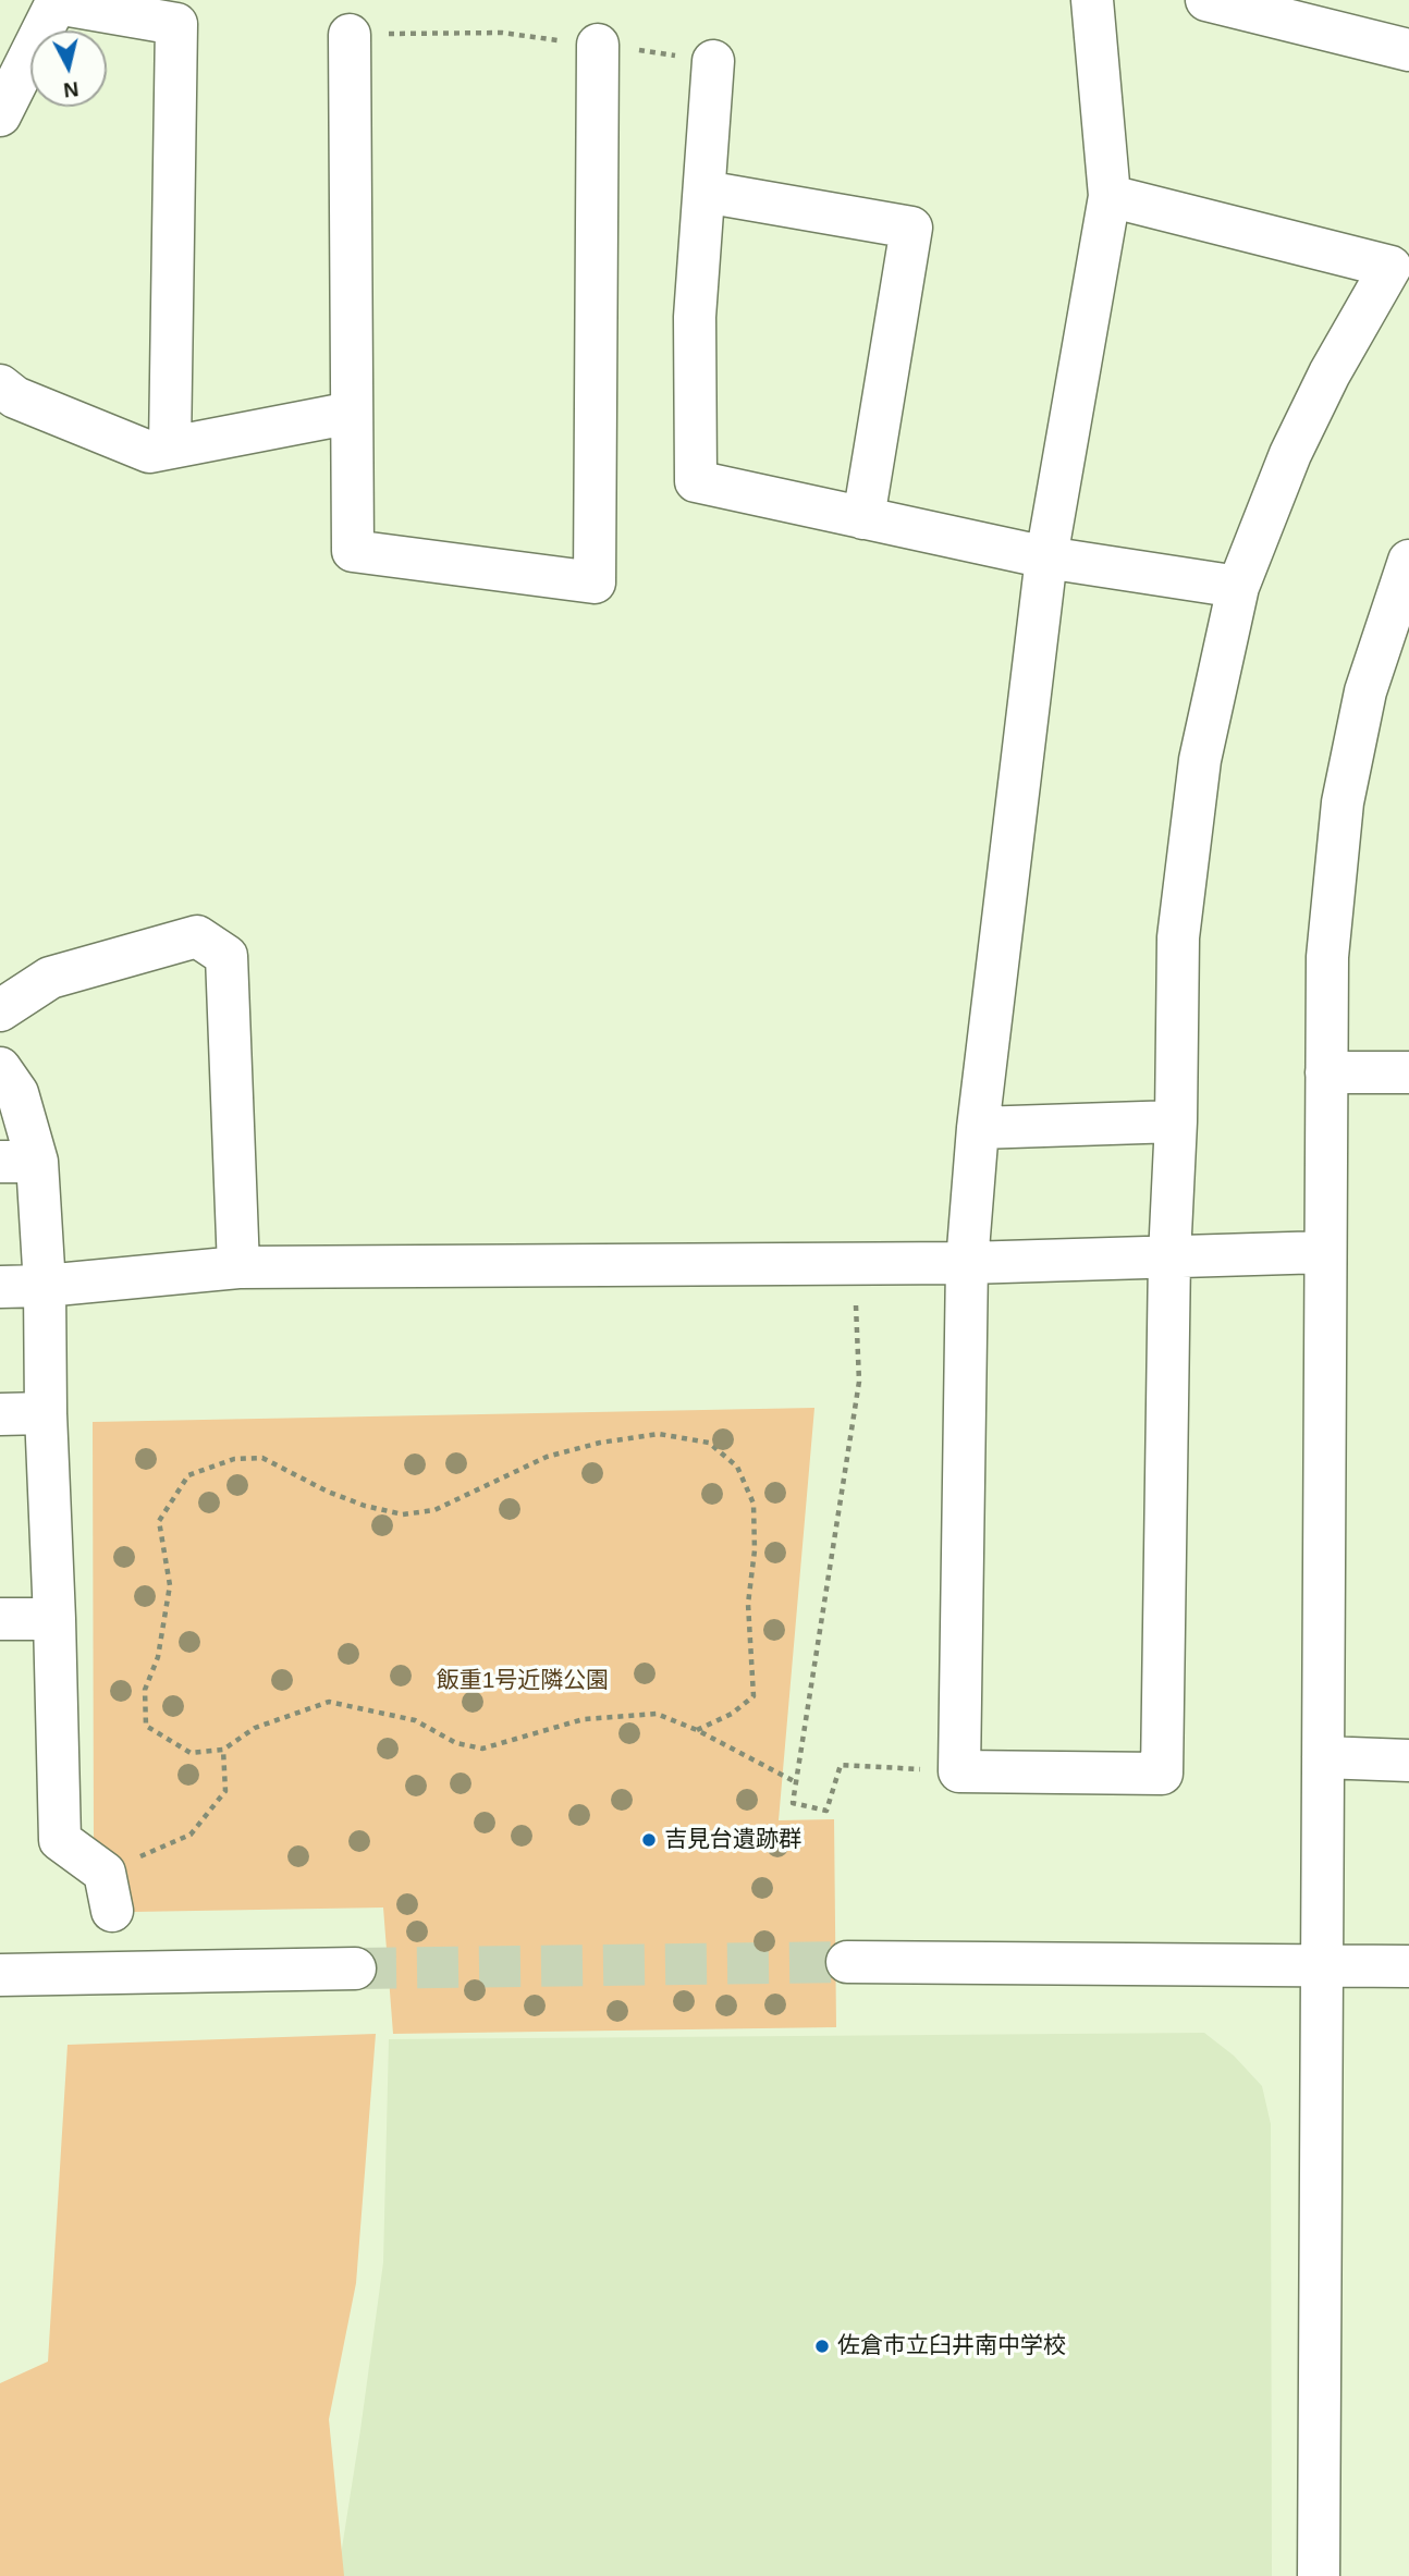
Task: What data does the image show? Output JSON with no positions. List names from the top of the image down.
{
  "parks": ["飯重1号近隣公園"],
  "places": ["吉見台遺跡群", "佐倉市立臼井南中学校"],
  "north": "bottom"
}
